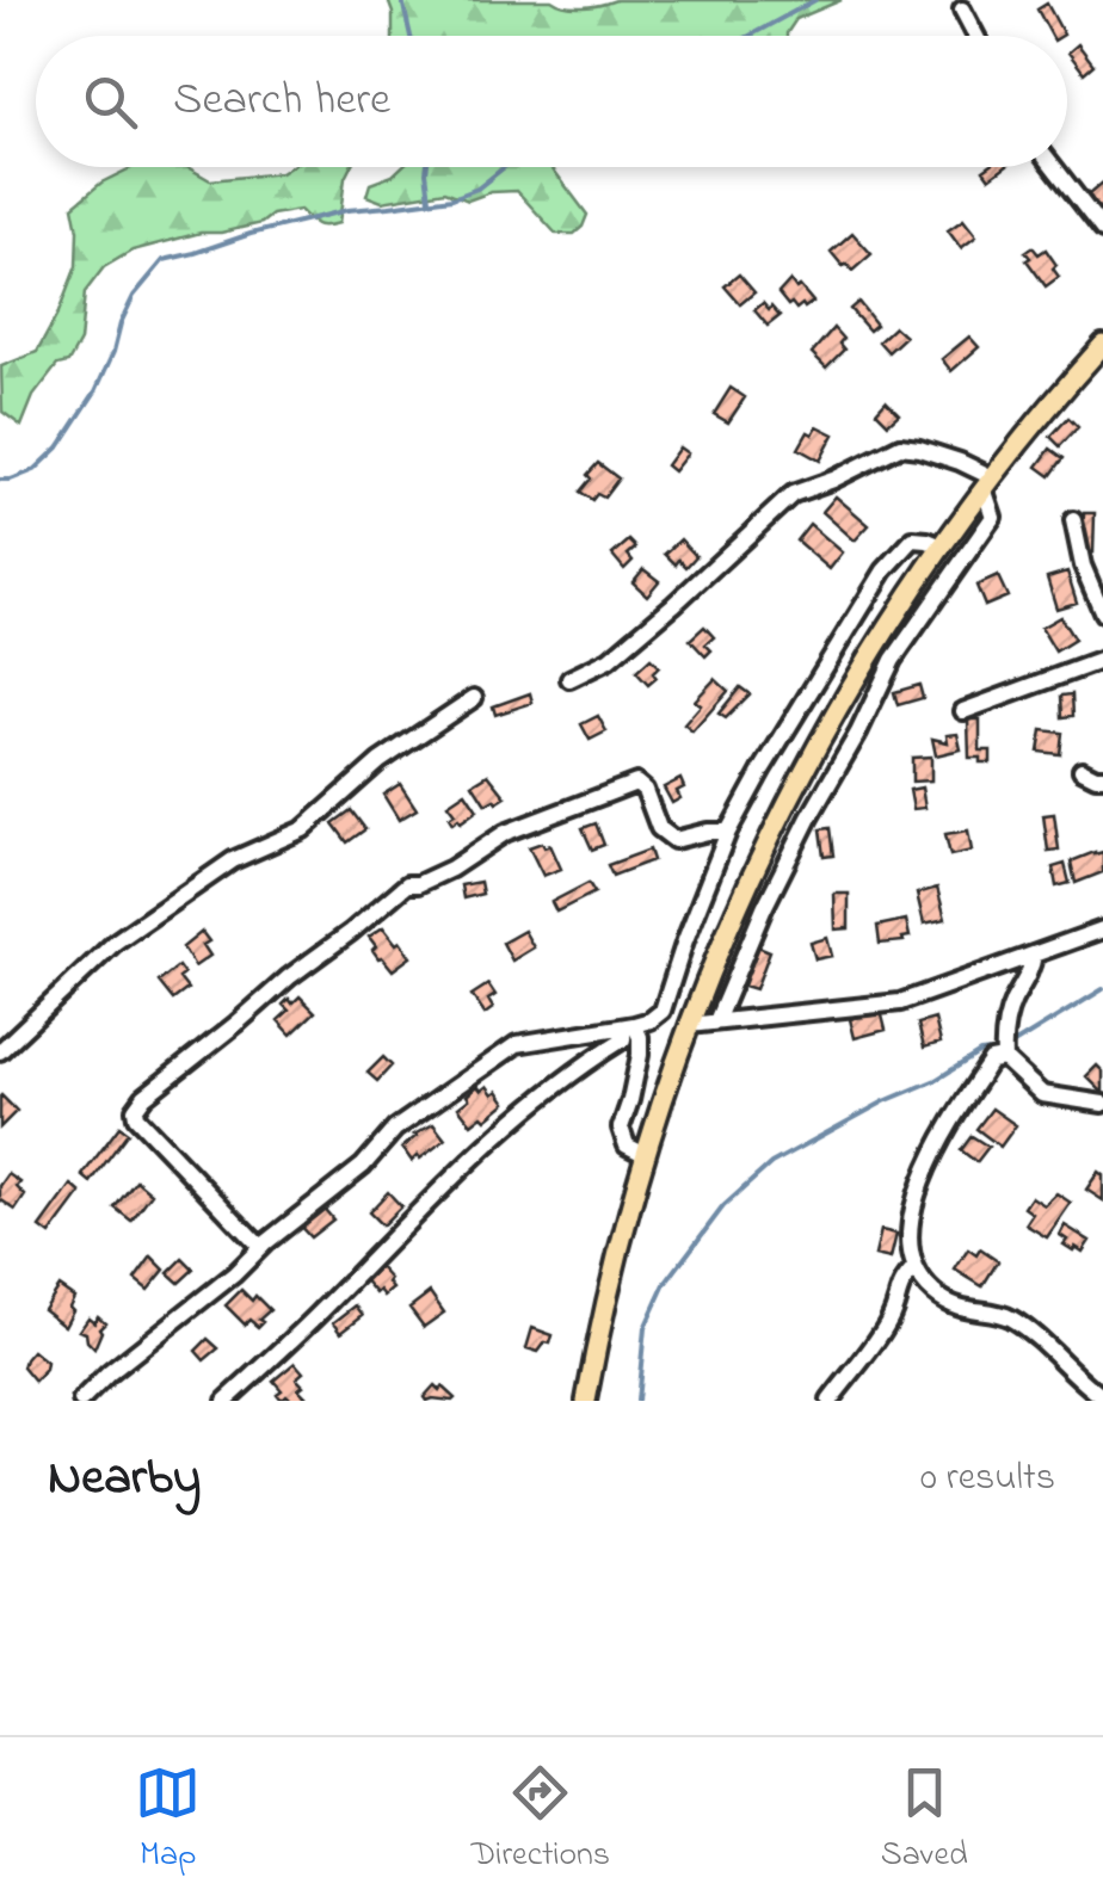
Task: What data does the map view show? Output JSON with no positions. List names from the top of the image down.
{
  "page": {
    "search": "Search here",
    "heading": ["Nearby", "0 results"],
    "nav": ["Map", "Directions", "Saved"]
  }
}
